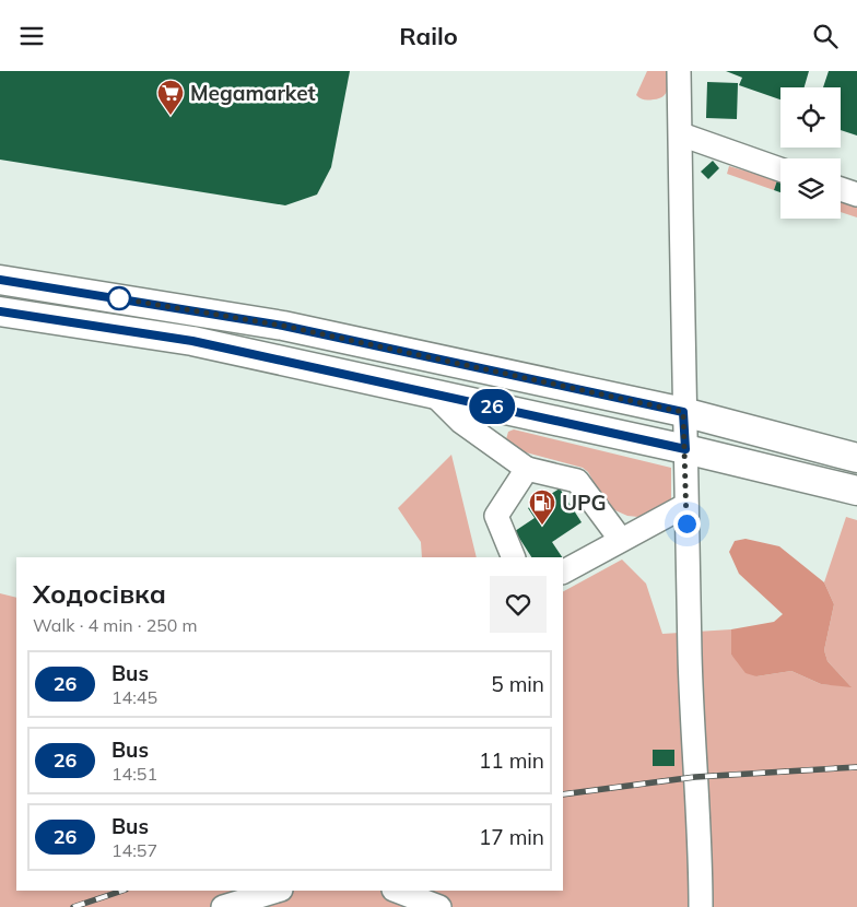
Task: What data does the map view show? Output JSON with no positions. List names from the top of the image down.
{
  "places": {
    "supermarket": ["Megamarket"],
    "fuel station": ["UPG"]
  },
  "lines": ["bus line 26"],
  "page": {
    "header": "Railo",
    "on_map": "26",
    "heading": ["Ходосівка", "Walk · 4 min · 250 m"],
    "list": [
      {
        "mark": "26",
        "name": "Bus",
        "note": "14:45",
        "value": "5 min"
      },
      {
        "mark": "26",
        "name": "Bus",
        "note": "14:51",
        "value": "11 min"
      },
      {
        "mark": "26",
        "name": "Bus",
        "note": "14:57",
        "value": "17 min"
      }
    ]
  }
}
